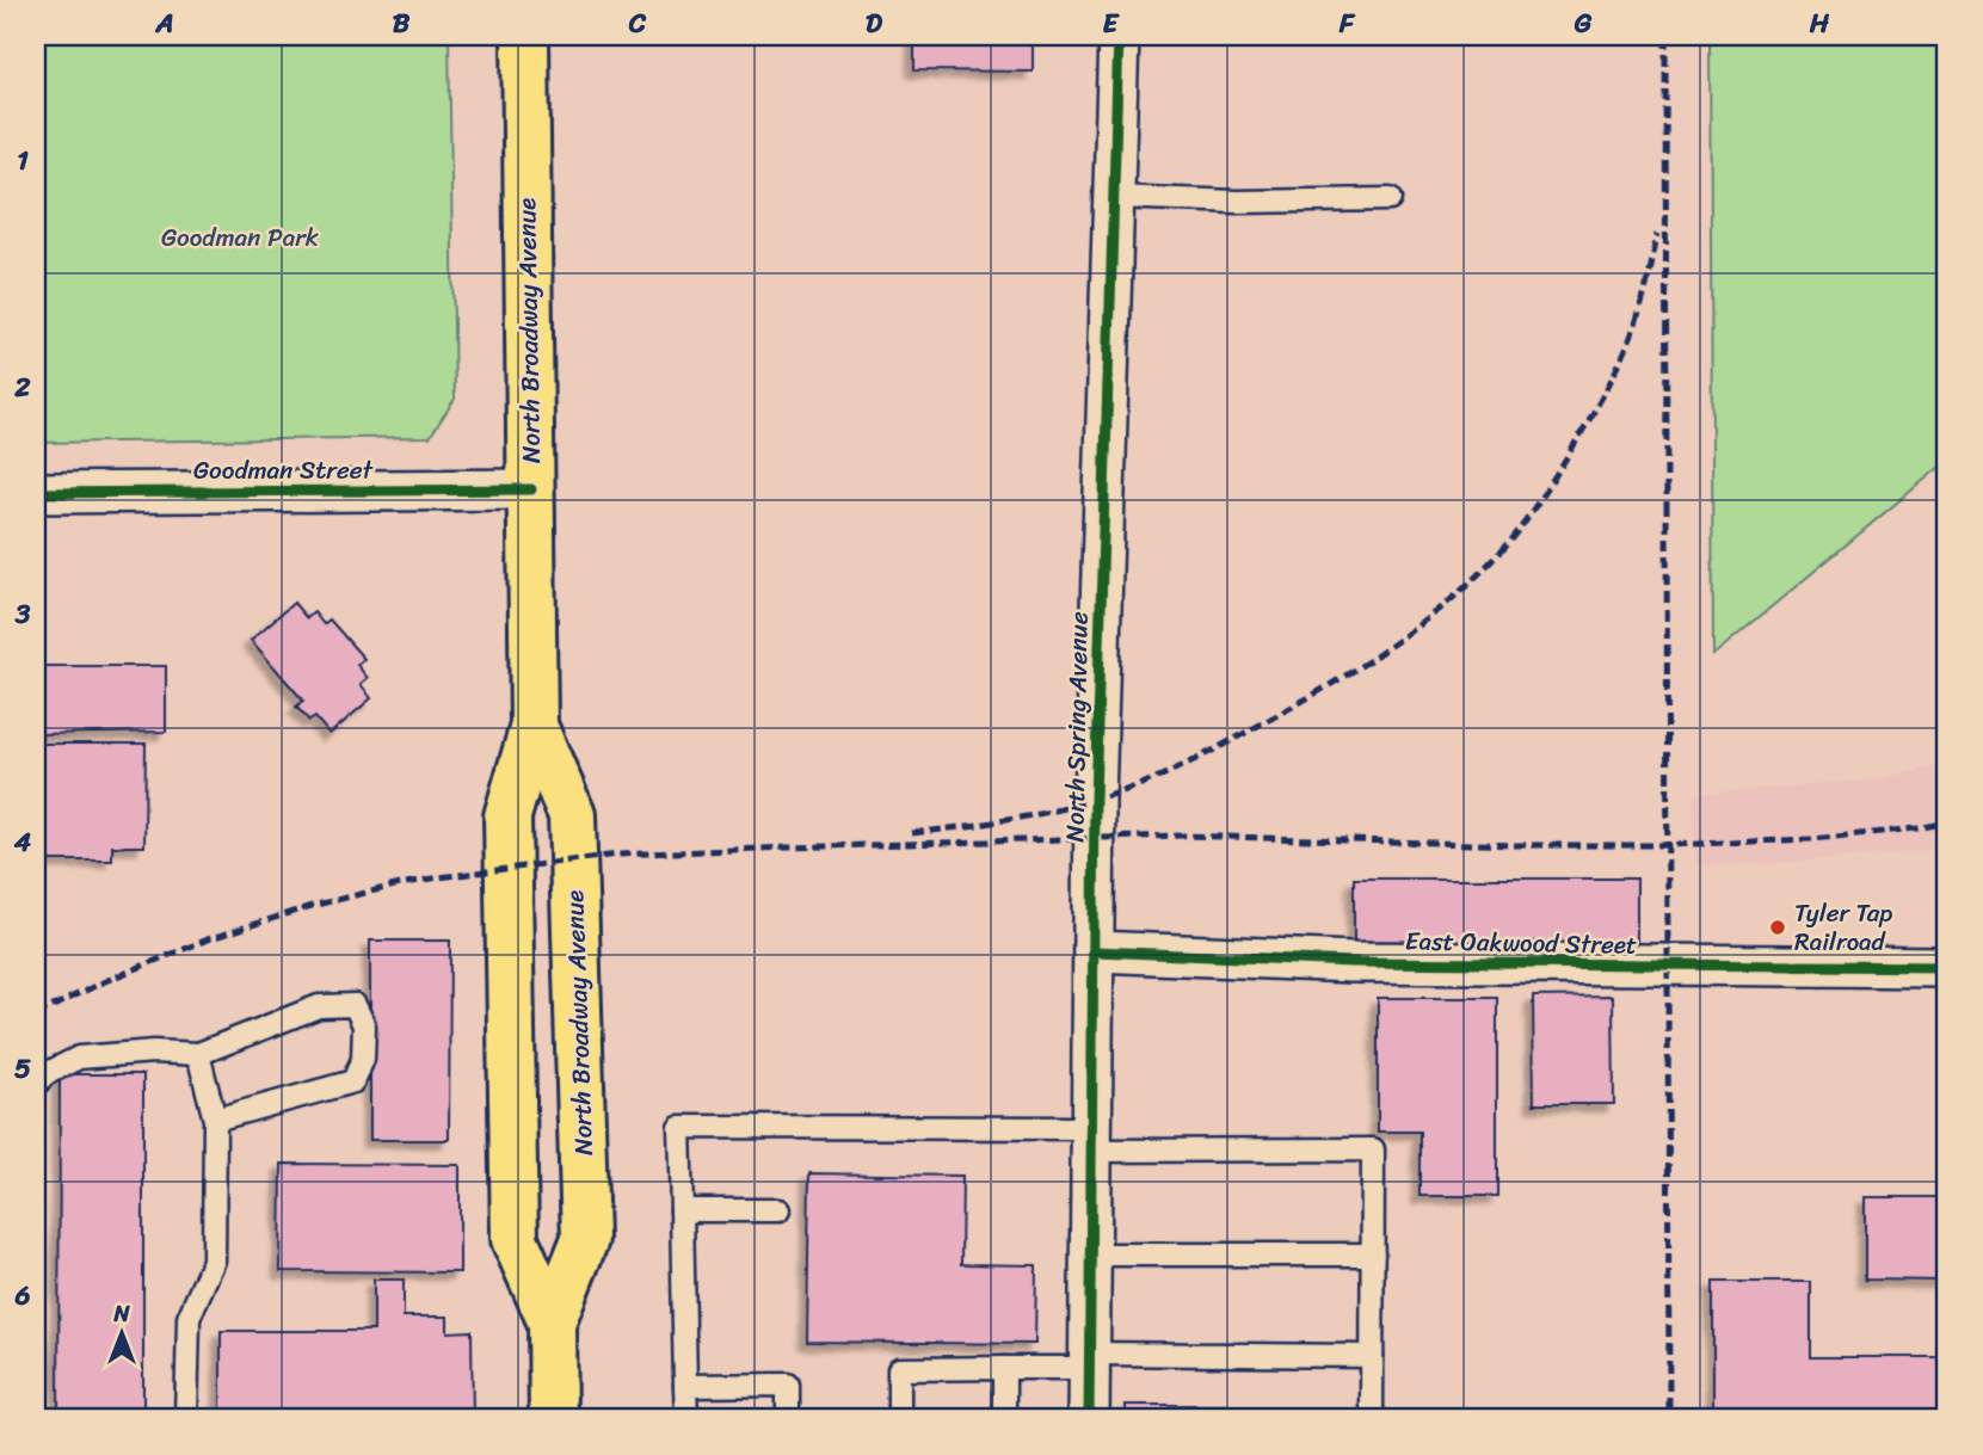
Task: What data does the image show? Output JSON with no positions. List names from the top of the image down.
{
  "streets": {
    "main road": ["North Broadway Avenue"],
    "street": ["Goodman Street", "North Spring Avenue", "East Oakwood Street"]
  },
  "crossings": [
    ["North Broadway Avenue", "Goodman Street"],
    ["North Spring Avenue", "East Oakwood Street"]
  ],
  "parks": ["Goodman Park"],
  "places": ["Tyler Tap Railroad"],
  "north": "top",
  "grid": {
    "columns": [
      "A",
      "B",
      "C",
      "D",
      "E",
      "F",
      "G",
      "H"
    ],
    "rows": [
      "1",
      "2",
      "3",
      "4",
      "5",
      "6"
    ]
  }
}
